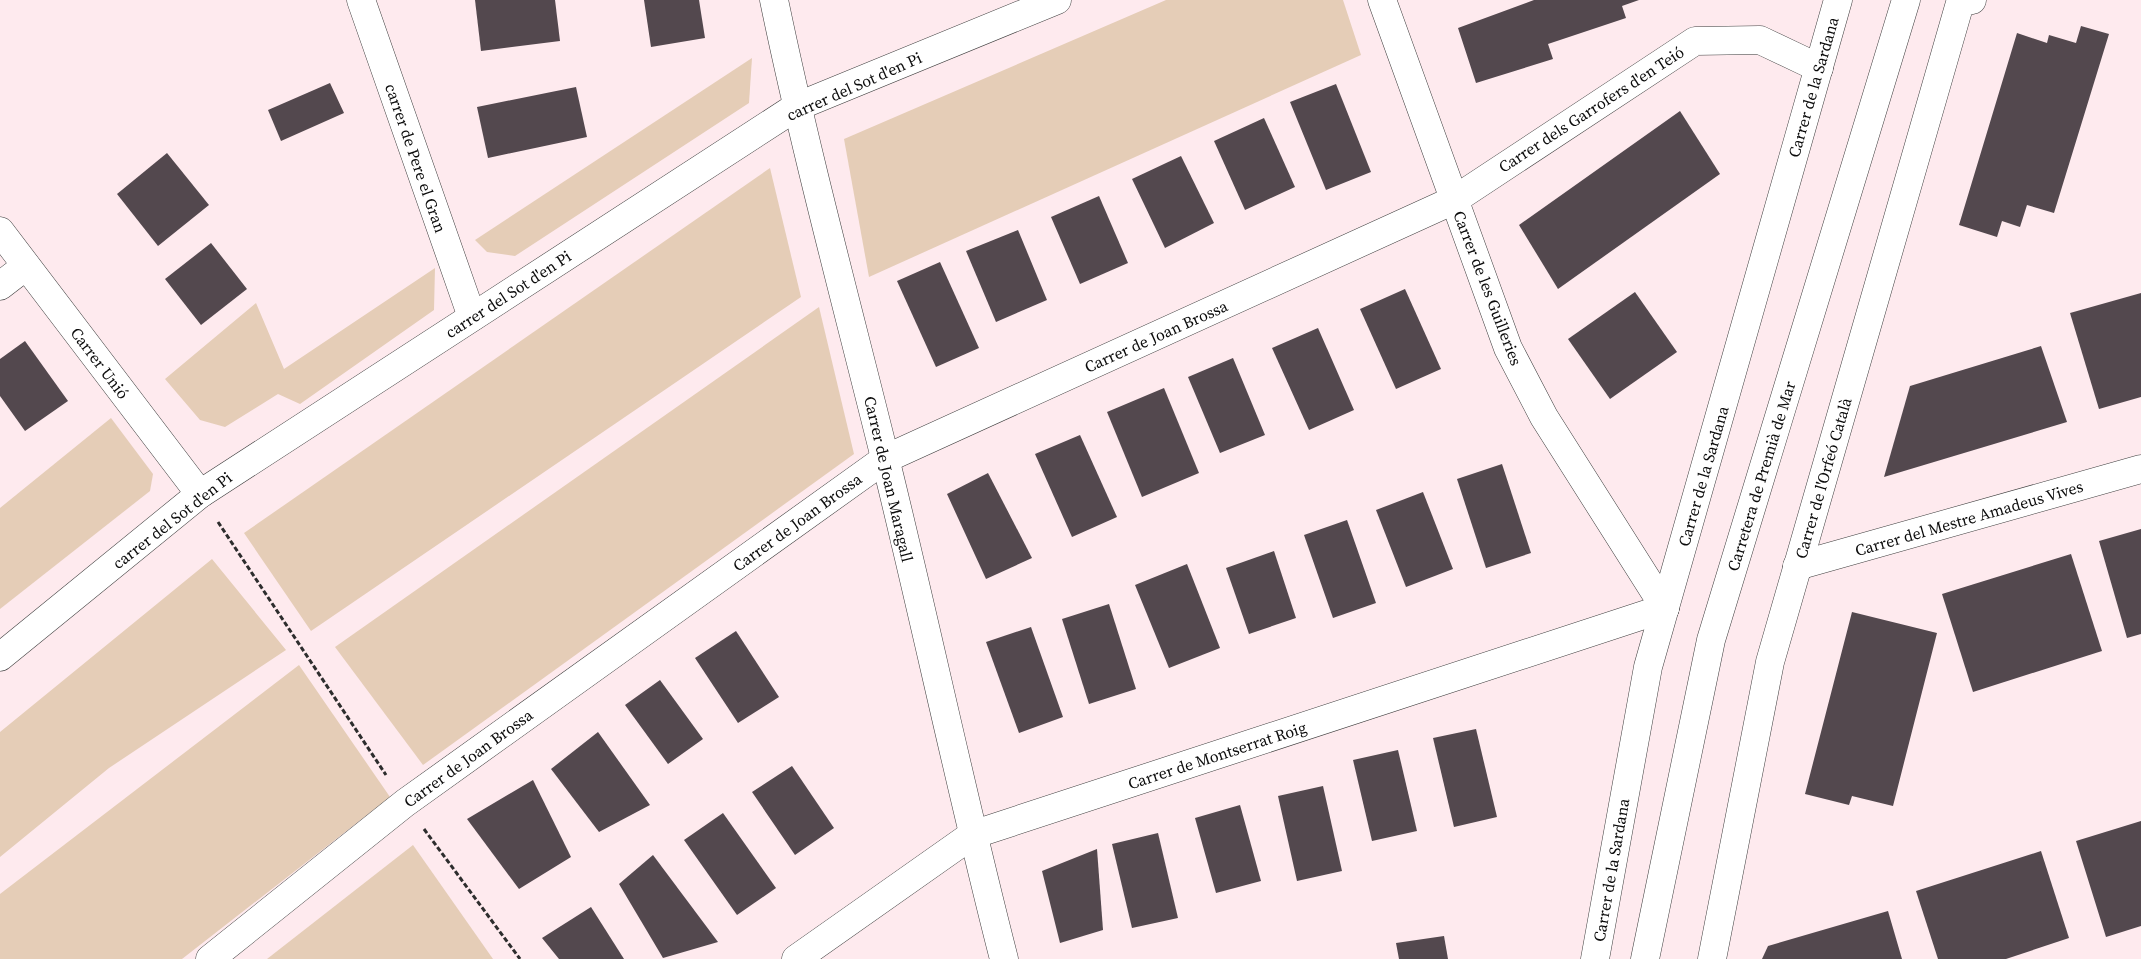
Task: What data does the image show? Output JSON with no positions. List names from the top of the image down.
{
  "streets": {
    "street": [
      "carrer del Sot d'en Pi",
      "Carrer de la Sardana",
      "Carrer dels Garrofers d'en Teió",
      "carrer de Pere el Gran",
      "Carrer de les Guilleries",
      "Carrer de Joan Brossa",
      "Carrer Unió",
      "Carretera de Premià de Mar",
      "Carrer de l'Orfeó Català",
      "Carrer de Joan Maragall",
      "Carrer del Mestre Amadeus Vives",
      "Carrer de Montserrat Roig"
    ]
  },
  "crossings": [
    ["carrer del Sot d'en Pi", "carrer de Pere el Gran"],
    ["carrer del Sot d'en Pi", "Carrer Unió"],
    ["carrer del Sot d'en Pi", "Carrer de Joan Maragall"],
    ["Carrer de la Sardana", "Carrer dels Garrofers d'en Teió"],
    ["Carrer de la Sardana", "Carrer de les Guilleries"],
    ["Carrer de la Sardana", "Carrer de Montserrat Roig"],
    ["Carrer dels Garrofers d'en Teió", "Carrer de les Guilleries"],
    ["Carrer dels Garrofers d'en Teió", "Carrer de Joan Brossa"],
    ["Carrer de les Guilleries", "Carrer de Joan Brossa"],
    ["Carrer de les Guilleries", "Carrer de Montserrat Roig"],
    ["Carrer de Joan Brossa", "Carrer de Joan Maragall"],
    ["Carrer de l'Orfeó Català", "Carrer del Mestre Amadeus Vives"],
    ["Carrer de Joan Maragall", "Carrer de Montserrat Roig"]
  ]
}
